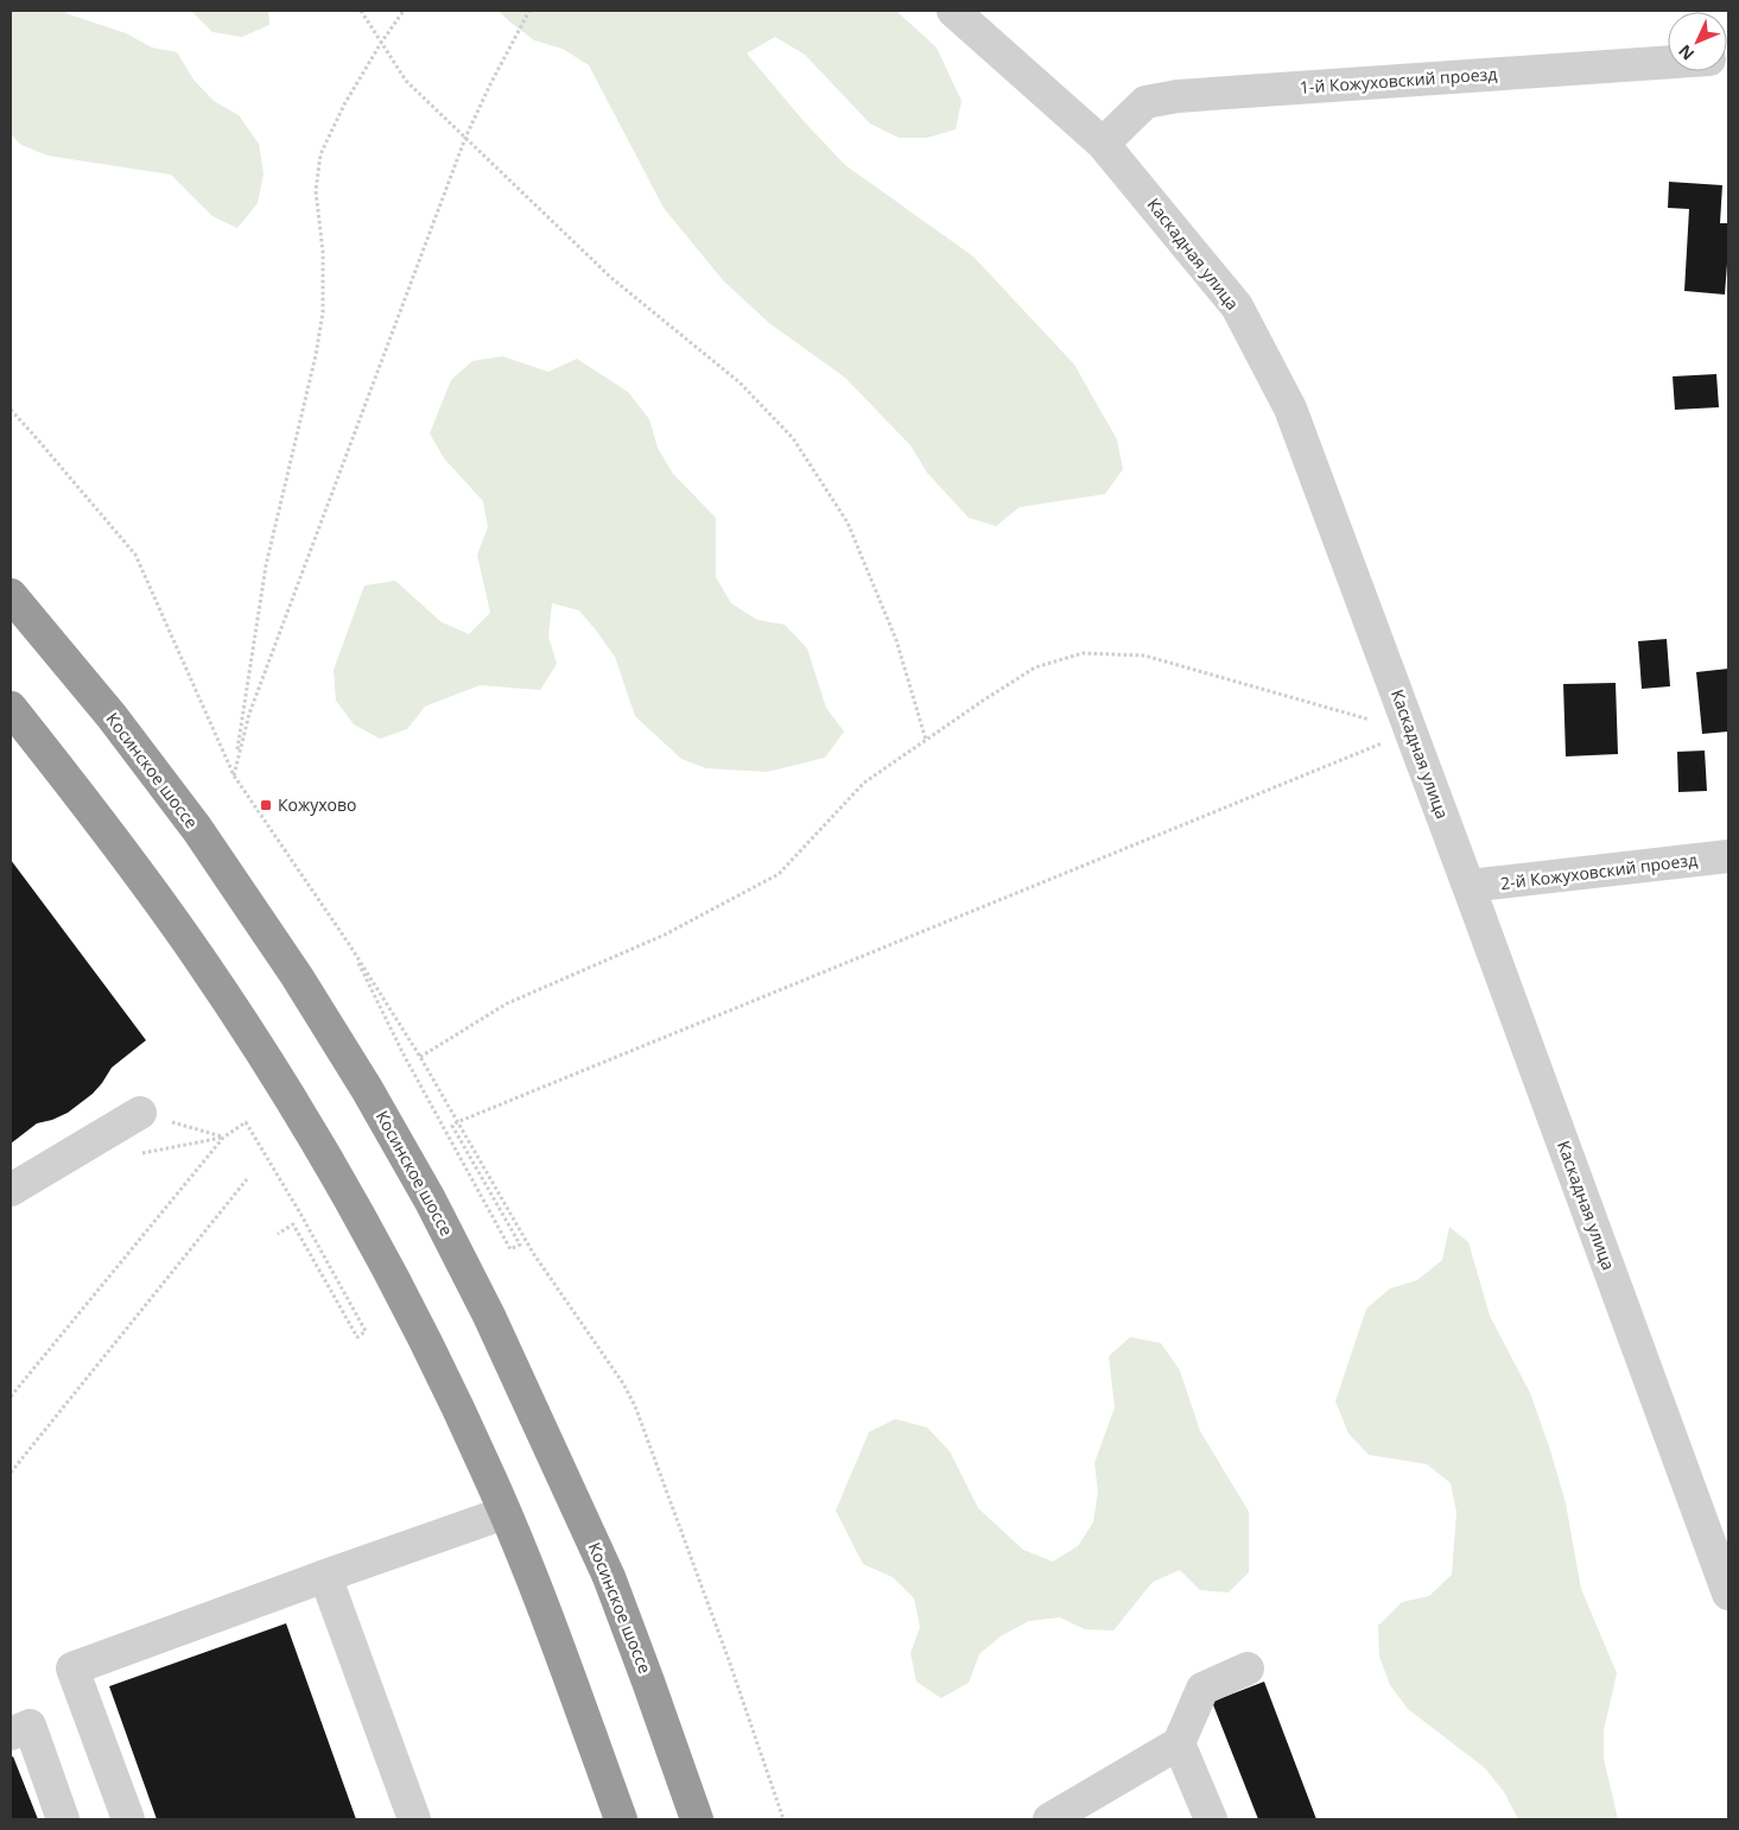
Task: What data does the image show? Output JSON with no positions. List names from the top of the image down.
{
  "streets": {
    "highway": ["Косинское шоссе"],
    "street": ["1-й Кожуховский проезд", "Каскадная улица", "2-й Кожуховский проезд"]
  },
  "crossings": [
    ["1-й Кожуховский проезд", "Каскадная улица"],
    ["Каскадная улица", "2-й Кожуховский проезд"]
  ],
  "places": {
    "transit": ["Кожухово"]
  },
  "north": "bottom left"
}
